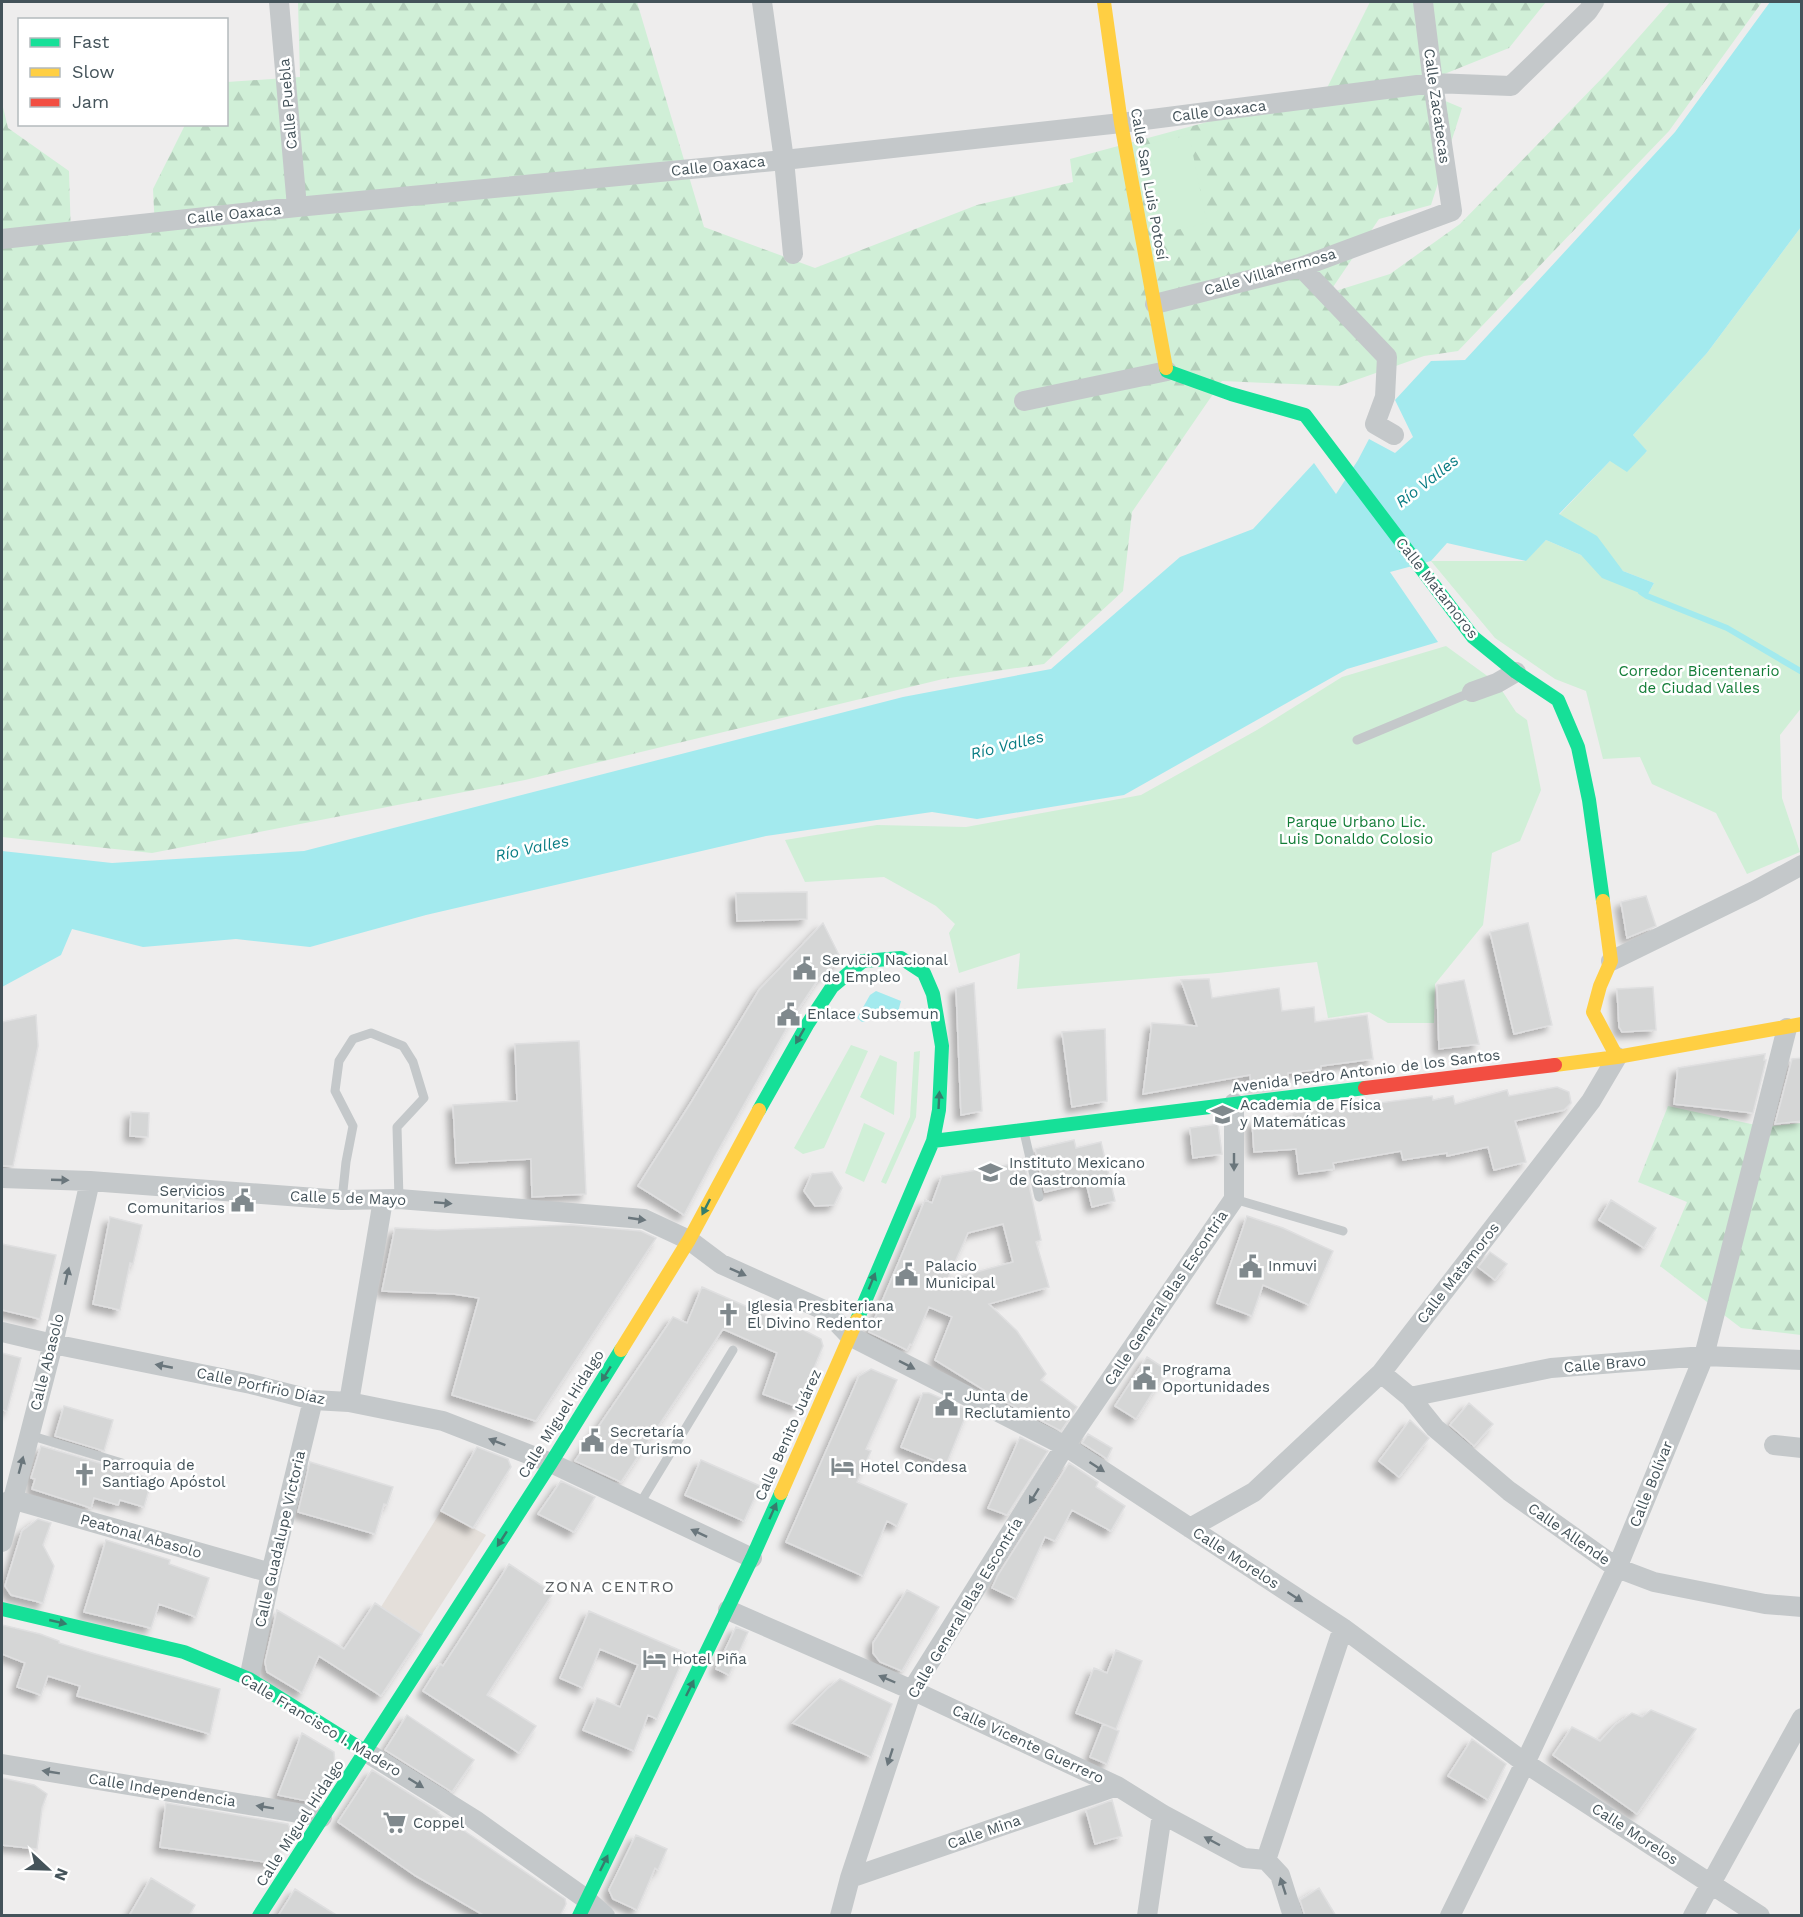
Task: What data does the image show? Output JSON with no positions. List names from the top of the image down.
{
  "streets": {
    "street": [
      "Calle Puebla",
      "Calle Zacatecas",
      "Calle Oaxaca",
      "Calle San Luis Potosí",
      "Calle Villahermosa",
      "Calle Matamoros",
      "Avenida Pedro Antonio de los Santos",
      "Calle 5 de Mayo",
      "Calle General Blas Escontria",
      "Calle Abasolo",
      "Calle Bravo",
      "Calle Porfirio Díaz",
      "Calle Miguel Hidalgo",
      "Calle Benito Juárez",
      "Calle Bolívar",
      "Calle Allende",
      "Peatonal Abasolo",
      "Calle Guadalupe Victoria",
      "Calle Morelos",
      "Calle General Blas Escontría",
      "Calle Francisco I. Madero",
      "Calle Vicente Guerrero",
      "Calle Independencia",
      "Calle Mina"
    ]
  },
  "crossings": [
    ["Calle Puebla", "Calle Oaxaca"],
    ["Calle Zacatecas", "Calle Oaxaca"],
    ["Calle Zacatecas", "Calle Villahermosa"],
    ["Calle Oaxaca", "Calle San Luis Potosí"],
    ["Calle San Luis Potosí", "Calle Villahermosa"],
    ["Calle San Luis Potosí", "Calle Matamoros"],
    ["Calle Matamoros", "Avenida Pedro Antonio de los Santos"],
    ["Calle Matamoros", "Calle Allende"],
    ["Calle Matamoros", "Calle Morelos"],
    ["Avenida Pedro Antonio de los Santos", "Calle General Blas Escontria"],
    ["Avenida Pedro Antonio de los Santos", "Calle Benito Juárez"],
    ["Avenida Pedro Antonio de los Santos", "Calle Bolívar"],
    ["Calle 5 de Mayo", "Calle Abasolo"],
    ["Calle 5 de Mayo", "Calle Miguel Hidalgo"],
    ["Calle 5 de Mayo", "Calle Morelos"],
    ["Calle General Blas Escontria", "Calle Morelos"],
    ["Calle General Blas Escontria", "Calle General Blas Escontría"],
    ["Calle Abasolo", "Calle Porfirio Díaz"],
    ["Calle Abasolo", "Peatonal Abasolo"],
    ["Calle Bravo", "Calle Bolívar"],
    ["Calle Bravo", "Calle Allende"],
    ["Calle Porfirio Díaz", "Calle Miguel Hidalgo"],
    ["Calle Porfirio Díaz", "Calle Guadalupe Victoria"],
    ["Calle Miguel Hidalgo", "Calle Benito Juárez"],
    ["Calle Miguel Hidalgo", "Calle Morelos"],
    ["Calle Miguel Hidalgo", "Calle Francisco I. Madero"],
    ["Calle Miguel Hidalgo", "Calle Independencia"],
    ["Calle Benito Juárez", "Calle Morelos"],
    ["Calle Benito Juárez", "Calle Francisco I. Madero"],
    ["Calle Benito Juárez", "Calle Vicente Guerrero"],
    ["Calle Bolívar", "Calle Allende"],
    ["Calle Bolívar", "Calle Morelos"],
    ["Peatonal Abasolo", "Calle Guadalupe Victoria"],
    ["Calle Guadalupe Victoria", "Calle Francisco I. Madero"],
    ["Calle Morelos", "Calle General Blas Escontría"],
    ["Calle General Blas Escontría", "Calle Vicente Guerrero"],
    ["Calle General Blas Escontría", "Calle Mina"],
    ["Calle Vicente Guerrero", "Calle Mina"]
  ],
  "one_way": [
    "Calle 5 de Mayo",
    "Calle Abasolo",
    "Calle Porfirio Díaz",
    "Calle Miguel Hidalgo",
    "Calle Benito Juárez",
    "Calle Morelos",
    "Calle General Blas Escontría",
    "Calle Francisco I. Madero",
    "Calle Vicente Guerrero",
    "Calle Independencia"
  ],
  "districts": ["ZONA CENTRO"],
  "water": ["Río Valles"],
  "parks": ["Corredor Bicentenario de Ciudad Valles", "Parque Urbano Lic. Luis Donaldo Colosio"],
  "places": {
    "public building": [
      "Servicio Nacional de Empleo",
      "Enlace Subsemun",
      "Servicios Comunitarios",
      "Inmuvi",
      "Palacio Municipal",
      "Programa Oportunidades",
      "Junta de Reclutamiento",
      "Secretaría de Turismo"
    ],
    "school or university": ["Academia de Física y Matemáticas", "Instituto Mexicano de Gastronomía"],
    "church": ["Iglesia Presbiteriana El Divino Redentor", "Parroquia de Santiago Apóstol"],
    "hotel": ["Hotel Condesa", "Hotel Piña"],
    "supermarket": ["Coppel"]
  },
  "legend": ["Fast", "Slow", "Jam"],
  "north": "right"
}
